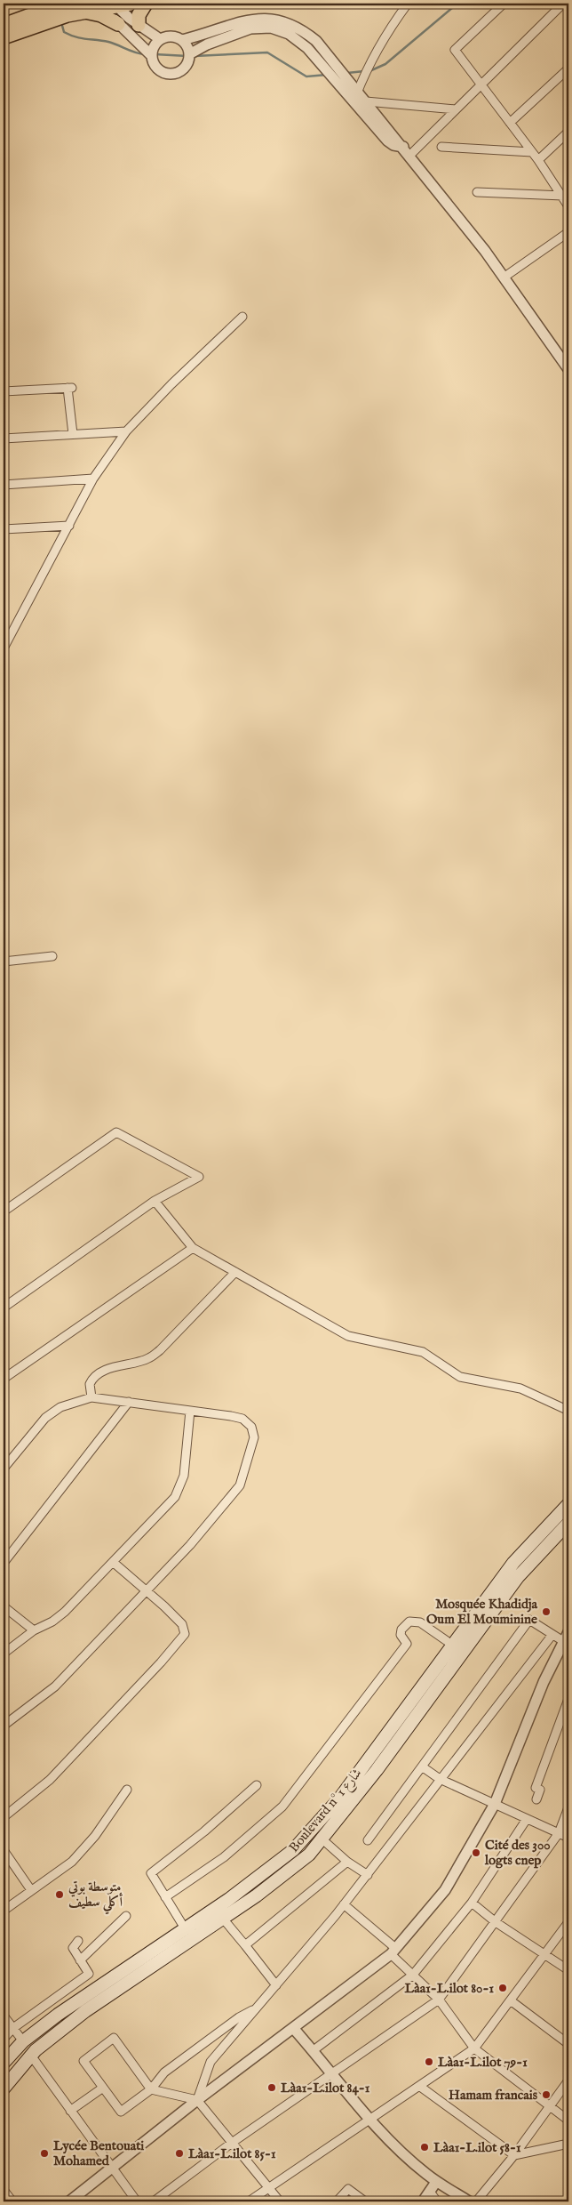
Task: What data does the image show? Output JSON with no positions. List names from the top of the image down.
{
  "streets": {
    "main road": ["Boulevard n° شارع 1"]
  },
  "places": [
    "Mosquée Khadidja Oum El Mouminine",
    "Cité des 300 logts cnep",
    "متوسطة بوتي أكلي سطيف",
    "Làa1-L.ilot 80-1",
    "Làa1-L.ilot 79-1",
    "Làa1-L.ilot 84-1",
    "Hamam francais",
    "Làa1-L.ilot 58-1",
    "Lycée Bentouati Mohamed",
    "Làa1-L.ilot 85-1"
  ]
}
